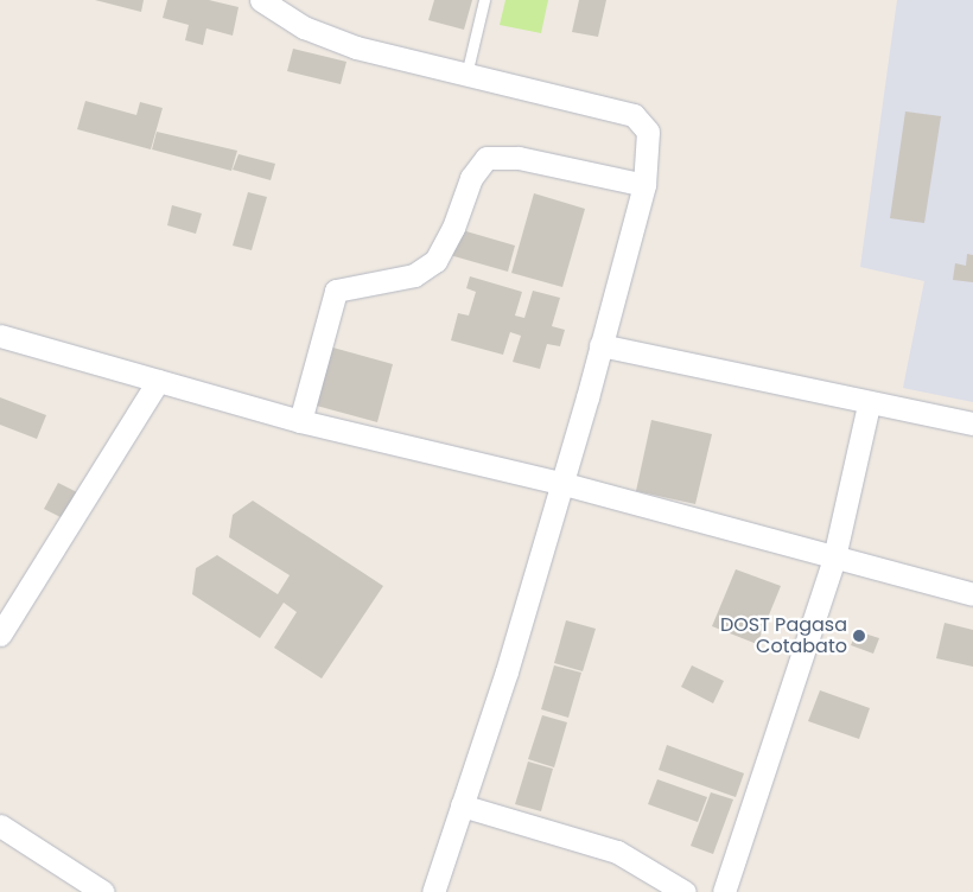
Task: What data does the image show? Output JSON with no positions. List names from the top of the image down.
{
  "places": ["DOST Pagasa Cotabato"]
}
